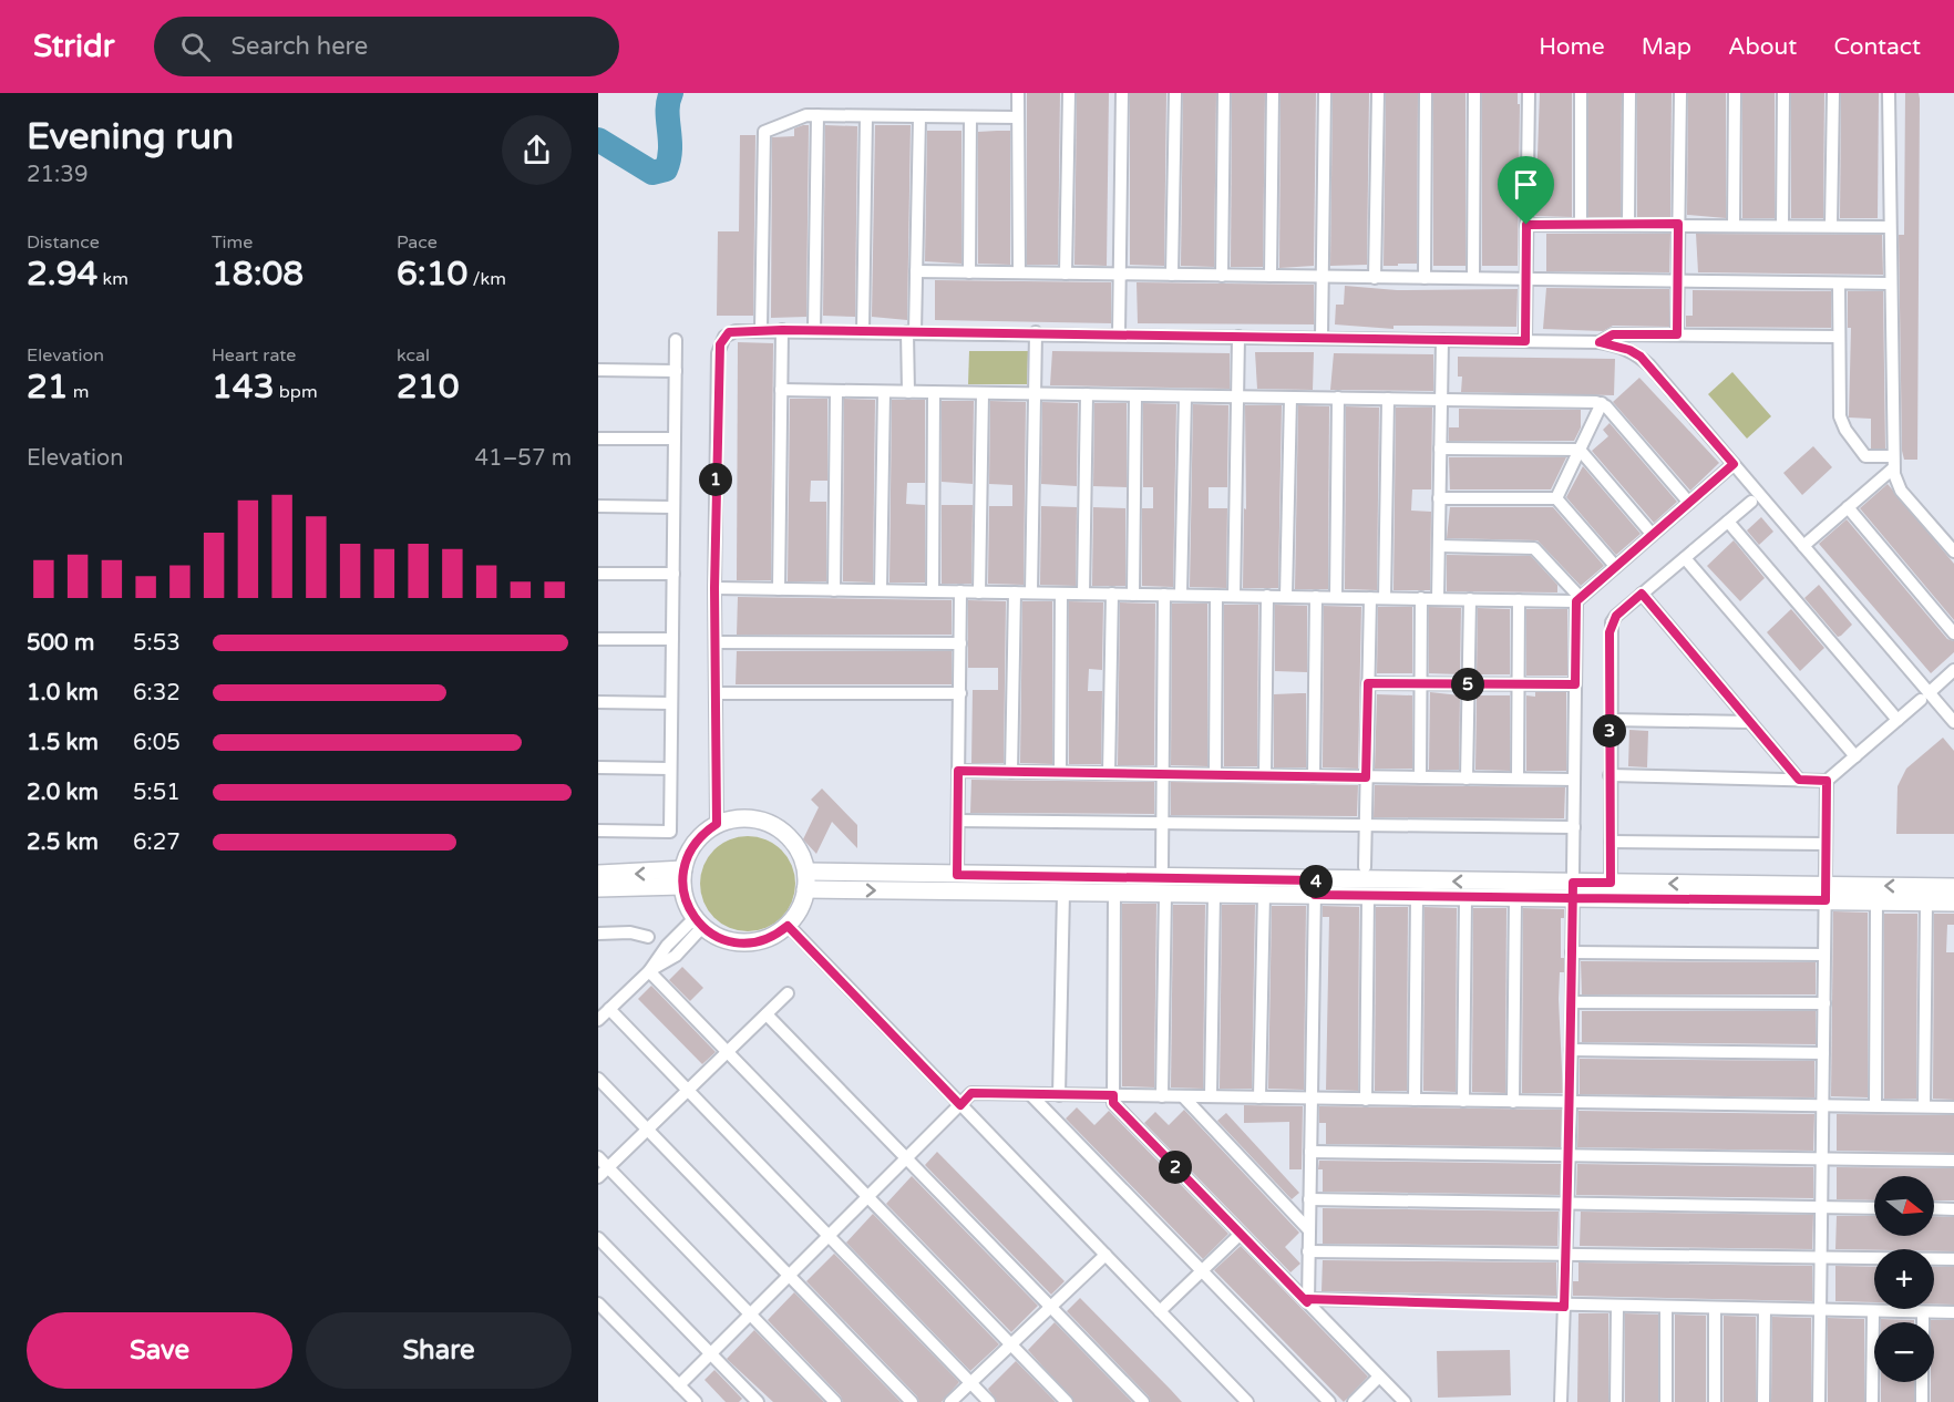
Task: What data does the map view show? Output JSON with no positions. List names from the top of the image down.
{
  "north": "right",
  "page": {
    "header": "Stridr",
    "search": "Search here",
    "nav": [
      "Home",
      "Map",
      "About",
      "Contact"
    ],
    "heading": ["Evening run", "21:39"],
    "stats": [
      ["Distance", "2.94 km"],
      ["Time", "18:08"],
      ["Pace", "6:10 /km"],
      ["Elevation", "21 m"],
      ["Heart rate", "143 bpm"],
      ["kcal", "210"]
    ],
    "chart": ["Elevation", "41–57 m"],
    "pins": [
      "1",
      "5",
      "3",
      "4",
      "2"
    ],
    "list": [
      {
        "name": "500 m",
        "note": "5:53"
      },
      {
        "name": "1.0 km",
        "note": "6:32"
      },
      {
        "name": "1.5 km",
        "note": "6:05"
      },
      {
        "name": "2.0 km",
        "note": "5:51"
      },
      {
        "name": "2.5 km",
        "note": "6:27"
      }
    ],
    "map_buttons": ["+", "−"],
    "buttons": ["Save", "Share"]
  }
}
